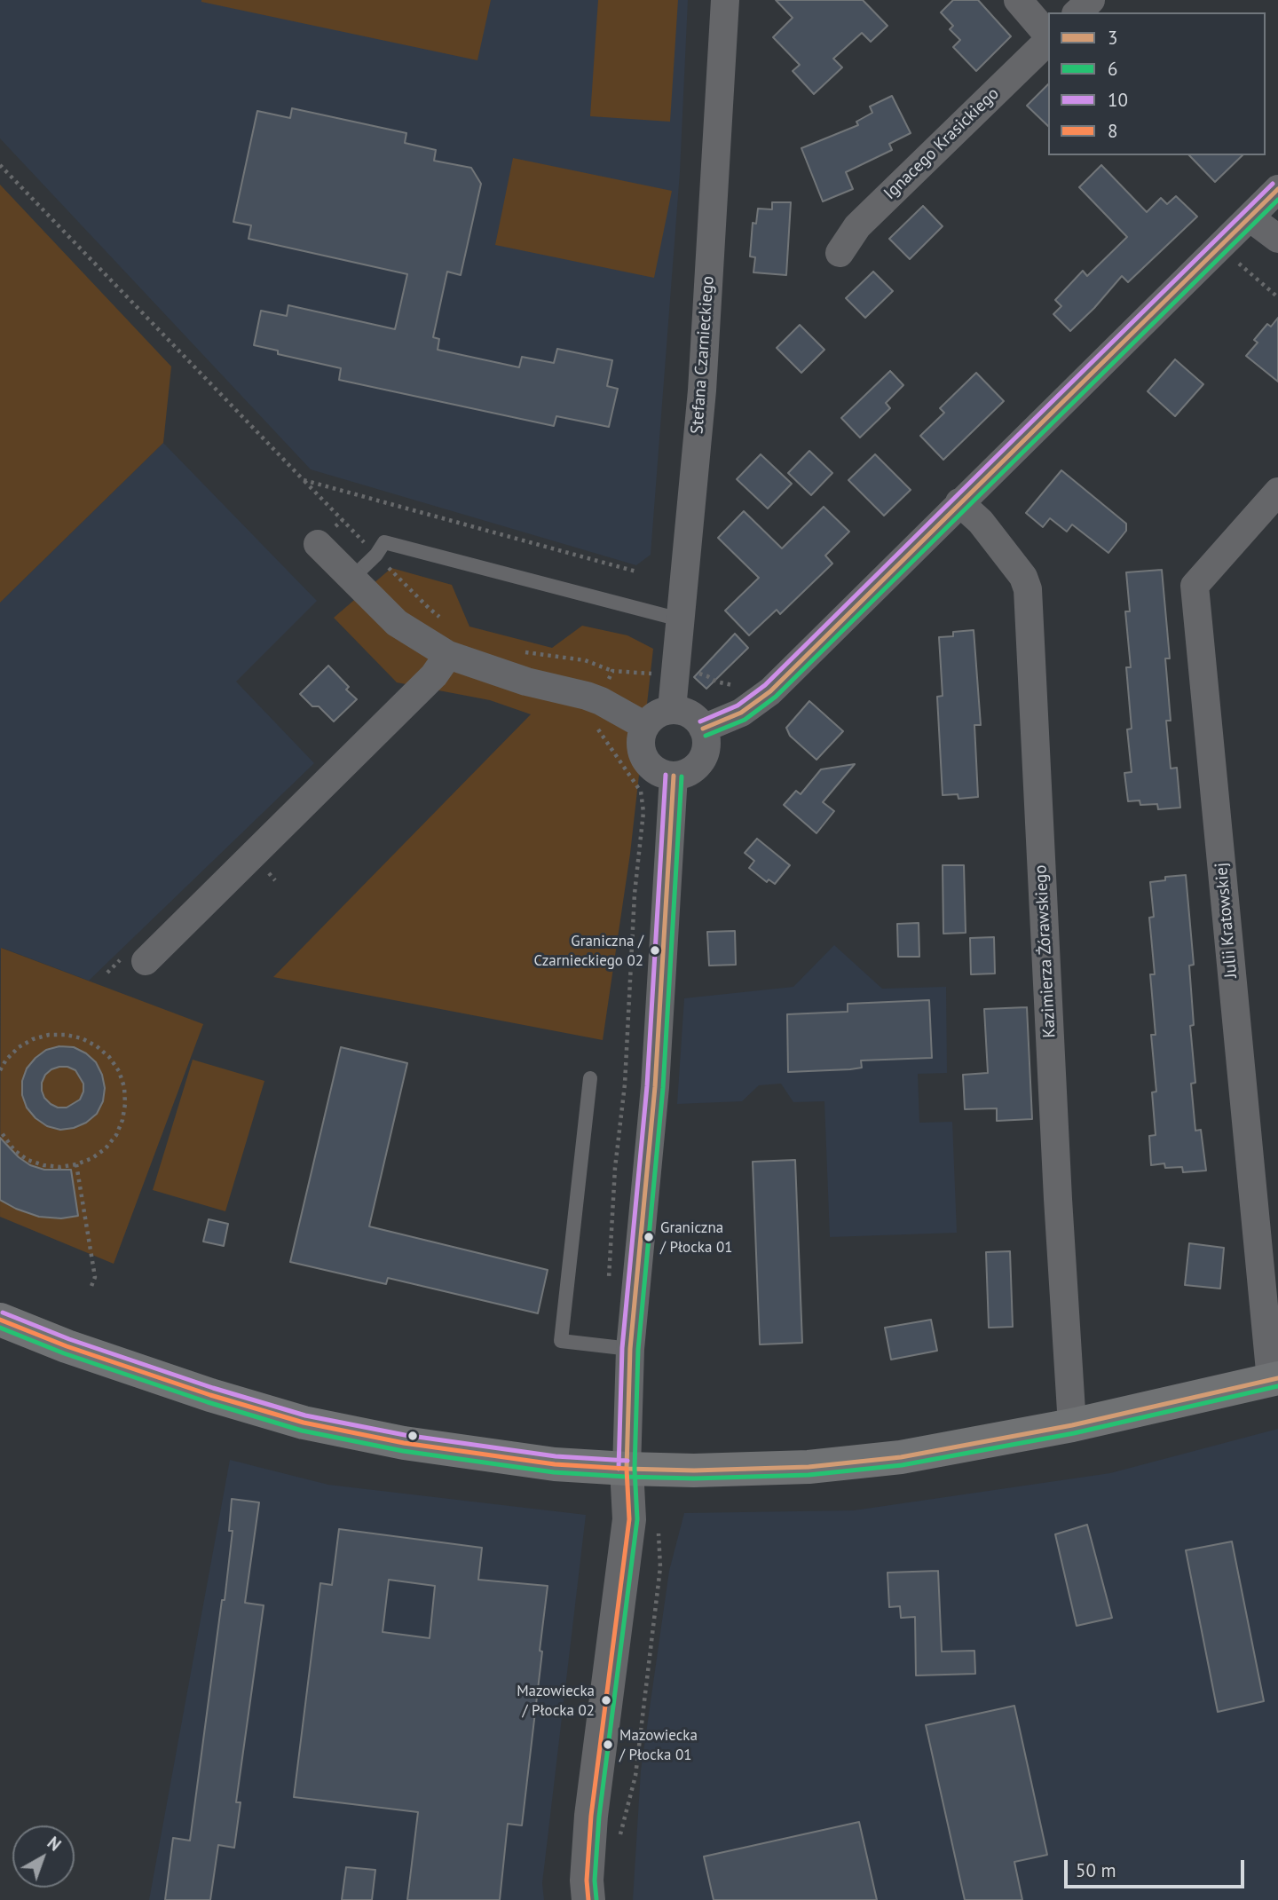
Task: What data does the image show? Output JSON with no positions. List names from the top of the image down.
{
  "streets": {
    "street": [
      "Ignacego Krasickiego",
      "Stefana Czarnieckiego",
      "Julii Kratowskiej",
      "Kazimierza Żórawskiego"
    ]
  },
  "places": [
    "Graniczna / Czarnieckiego 02",
    "Graniczna / Płocka 01",
    "Mazowiecka / Płocka 02",
    "Mazowiecka / Płocka 01"
  ],
  "lines": [
    "transit line 10",
    "transit line 3",
    "transit line 6",
    "transit line 8"
  ],
  "legend": [
    "3",
    "6",
    "10",
    "8"
  ],
  "scale_bar": "50 m",
  "north": "top right"
}
